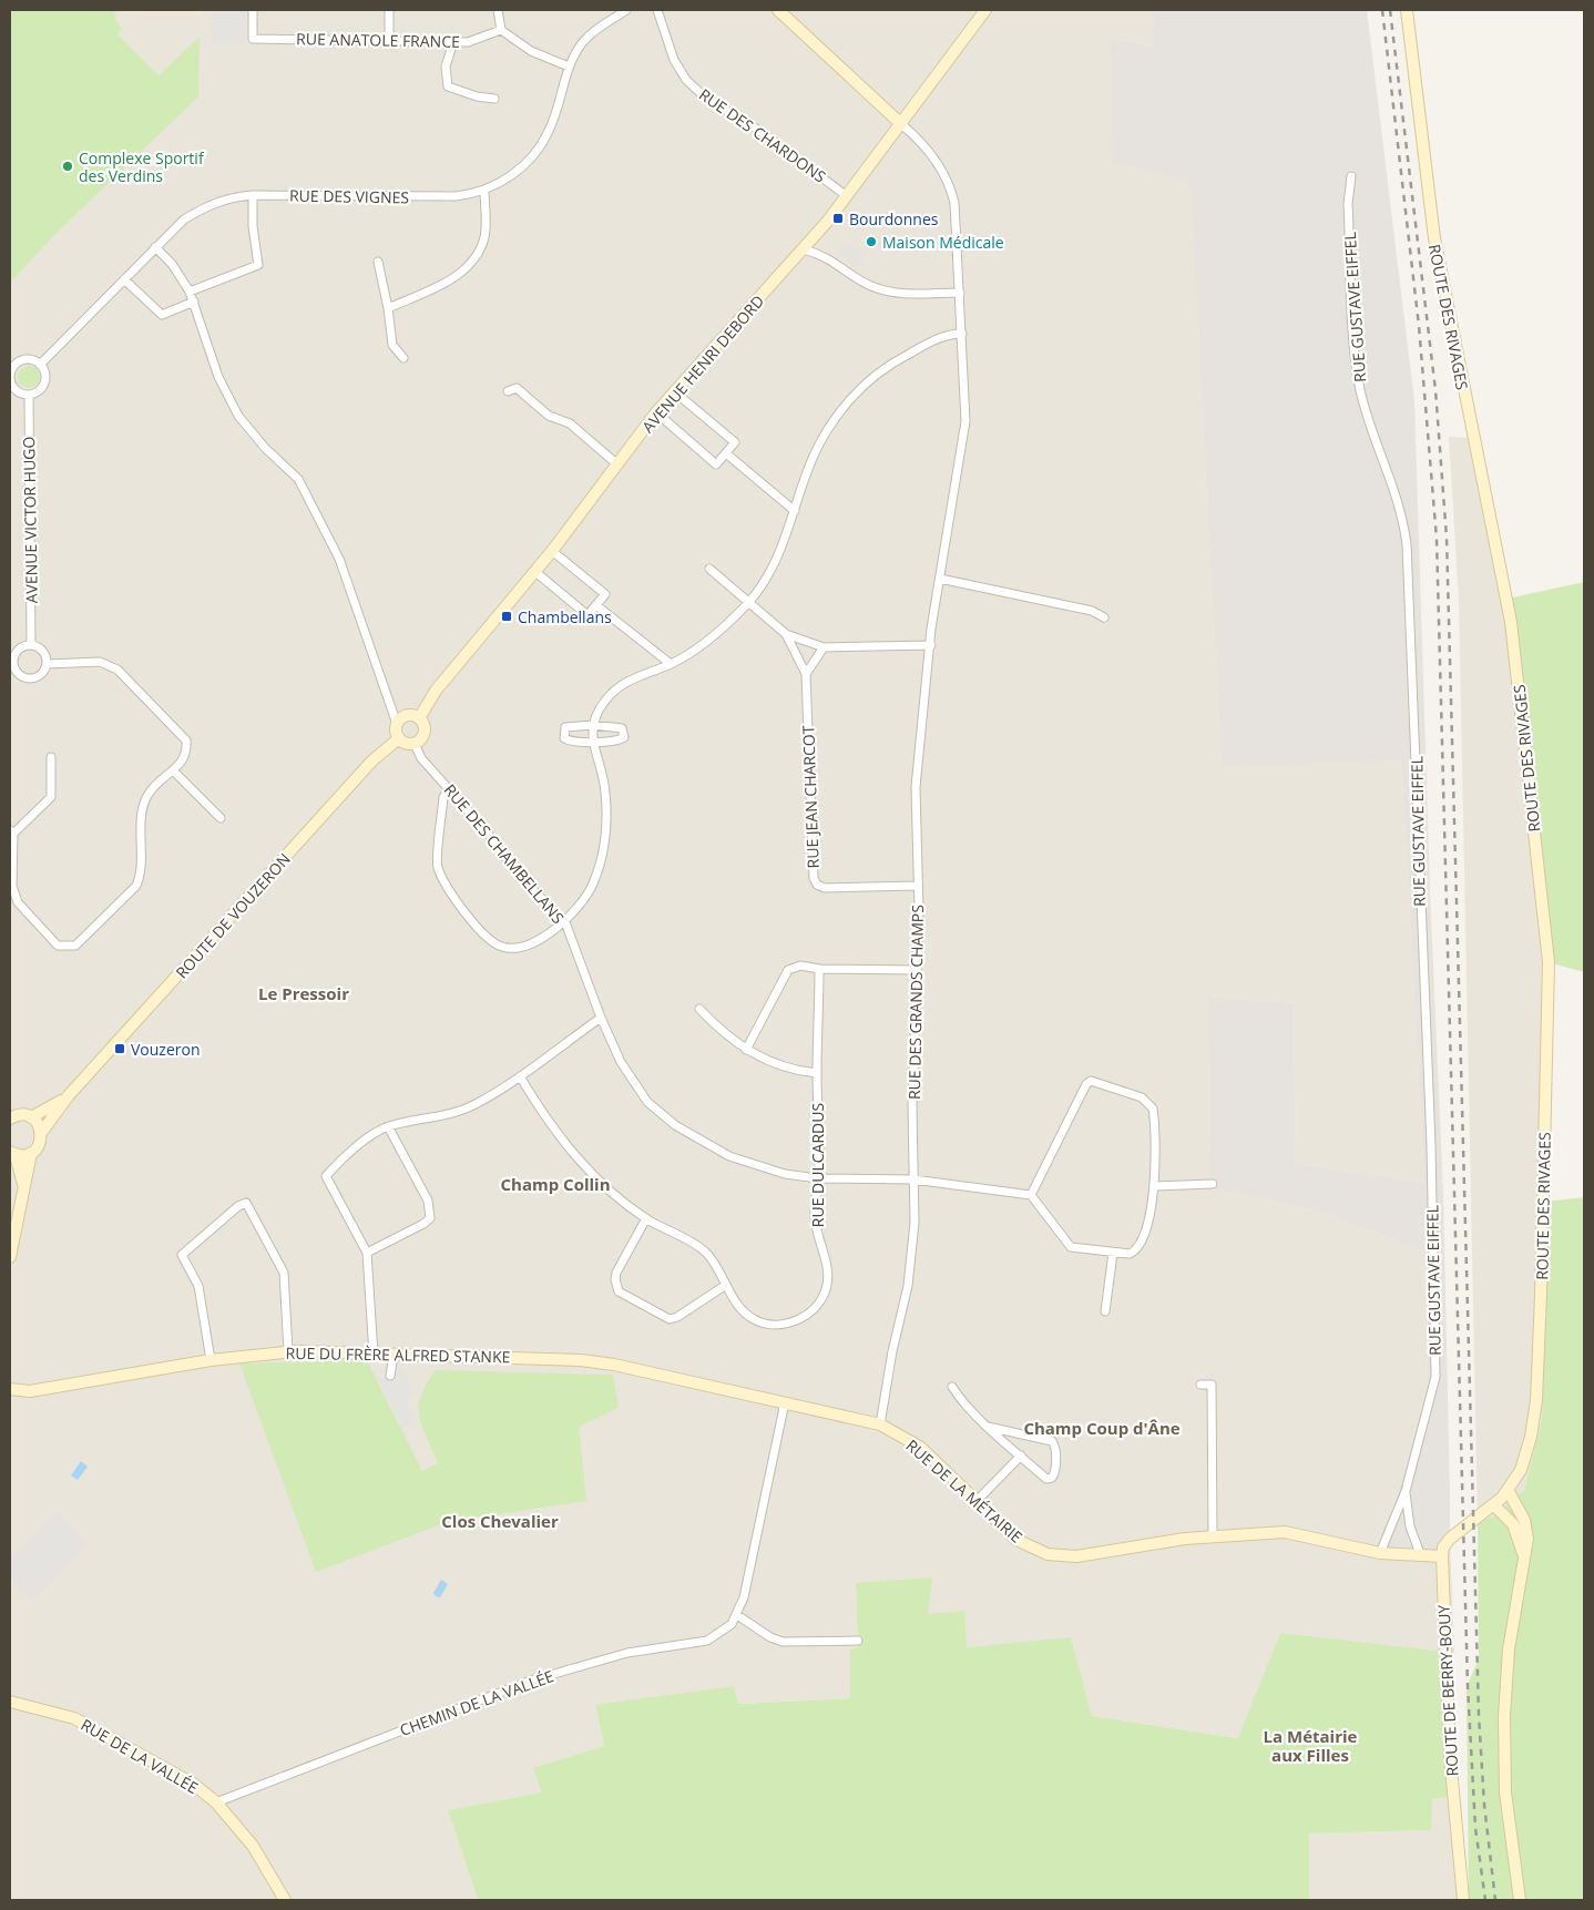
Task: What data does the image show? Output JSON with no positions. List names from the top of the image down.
{
  "streets": {
    "street": [
      "RUE ANATOLE FRANCE",
      "RUE DES CHARDONS",
      "RUE DES VIGNES",
      "RUE GUSTAVE EIFFEL",
      "ROUTE DES RIVAGES",
      "AVENUE HENRI DEBORD",
      "AVENUE VICTOR HUGO",
      "RUE JEAN CHARCOT",
      "RUE DES CHAMBELLANS",
      "ROUTE DE VOUZERON",
      "RUE DES GRANDS CHAMPS",
      "RUE DULCARDUS",
      "RUE DU FRÈRE ALFRED STANKE",
      "RUE DE LA MÉTAIRIE",
      "ROUTE DE BERRY-BOUY",
      "CHEMIN DE LA VALLÉE",
      "RUE DE LA VALLÉE"
    ]
  },
  "crossings": [
    ["RUE DES CHARDONS", "AVENUE HENRI DEBORD"],
    ["RUE DES VIGNES", "AVENUE VICTOR HUGO"],
    ["RUE GUSTAVE EIFFEL", "RUE DE LA MÉTAIRIE"],
    ["AVENUE HENRI DEBORD", "RUE DES CHAMBELLANS"],
    ["AVENUE HENRI DEBORD", "ROUTE DE VOUZERON"],
    ["AVENUE HENRI DEBORD", "RUE DES GRANDS CHAMPS"],
    ["RUE JEAN CHARCOT", "RUE DES GRANDS CHAMPS"],
    ["RUE DES CHAMBELLANS", "ROUTE DE VOUZERON"],
    ["RUE DES CHAMBELLANS", "RUE DES GRANDS CHAMPS"],
    ["RUE DES CHAMBELLANS", "RUE DULCARDUS"],
    ["RUE DES GRANDS CHAMPS", "RUE DE LA MÉTAIRIE"],
    ["RUE DU FRÈRE ALFRED STANKE", "RUE DE LA MÉTAIRIE"],
    ["RUE DU FRÈRE ALFRED STANKE", "CHEMIN DE LA VALLÉE"],
    ["RUE DE LA MÉTAIRIE", "ROUTE DE BERRY-BOUY"],
    ["RUE DE LA MÉTAIRIE", "CHEMIN DE LA VALLÉE"],
    ["CHEMIN DE LA VALLÉE", "RUE DE LA VALLÉE"]
  ],
  "districts": [
    "Le Pressoir",
    "Champ Collin",
    "Champ Coup d'Âne",
    "Clos Chevalier",
    "La Métairie aux Filles"
  ],
  "places": {
    "other": ["Complexe Sportif des Verdins", "Maison Médicale"],
    "transit": ["Bourdonnes", "Chambellans", "Vouzeron"]
  }
}
